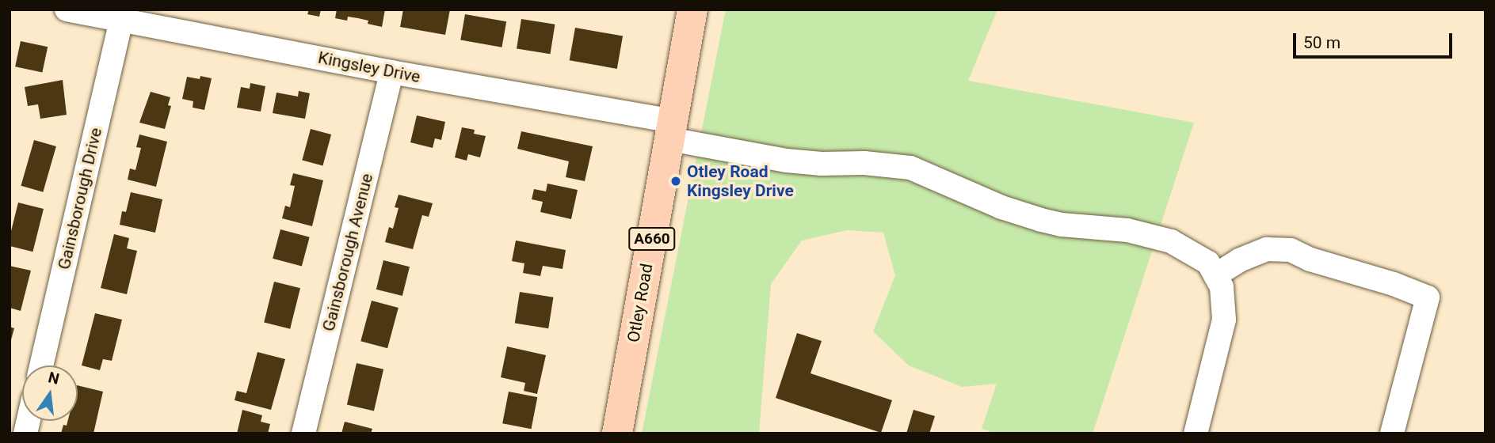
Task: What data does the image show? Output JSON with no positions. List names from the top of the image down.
{
  "streets": {
    "highway": ["A660", "Otley Road"],
    "street": ["Kingsley Drive", "Gainsborough Drive", "Gainsborough Avenue"]
  },
  "crossings": [
    ["Kingsley Drive", "Gainsborough Drive"],
    ["Kingsley Drive", "Gainsborough Avenue"],
    ["Kingsley Drive", "Otley Road"]
  ],
  "places": ["Otley Road Kingsley Drive"],
  "scale_bar": "50 m",
  "north": "top"
}
